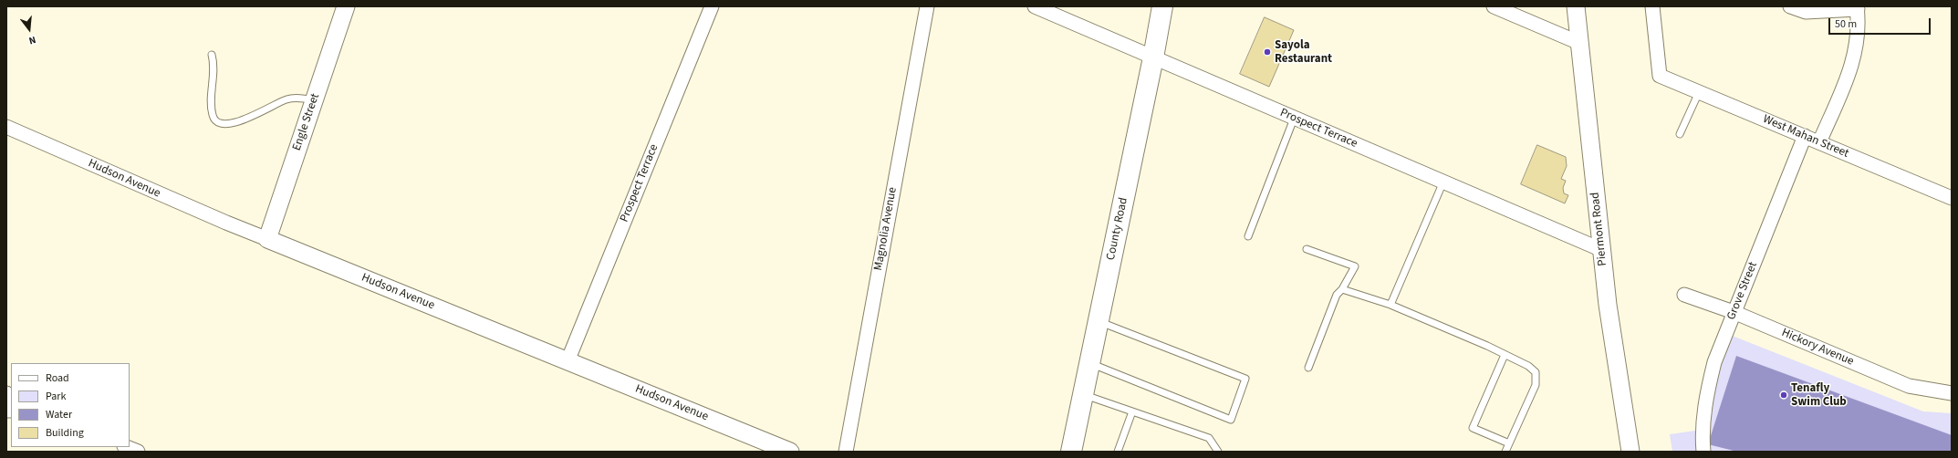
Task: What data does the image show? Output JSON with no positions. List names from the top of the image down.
{
  "streets": {
    "main road": ["County Road"],
    "street": [
      "Engle Street",
      "Prospect Terrace",
      "West Mahan Street",
      "Hudson Avenue",
      "Magnolia Avenue",
      "Piermont Road",
      "Grove Street",
      "Hickory Avenue"
    ]
  },
  "crossings": [
    ["Engle Street", "Hudson Avenue"],
    ["Prospect Terrace", "Hudson Avenue"],
    ["Prospect Terrace", "County Road"],
    ["Prospect Terrace", "Piermont Road"],
    ["West Mahan Street", "Grove Street"],
    ["Grove Street", "Hickory Avenue"]
  ],
  "places": ["Sayola Restaurant", "Tenafly Swim Club"],
  "legend": [
    "Road",
    "Park",
    "Water",
    "Building"
  ],
  "scale_bar": "50 m",
  "north": "bottom"
}
